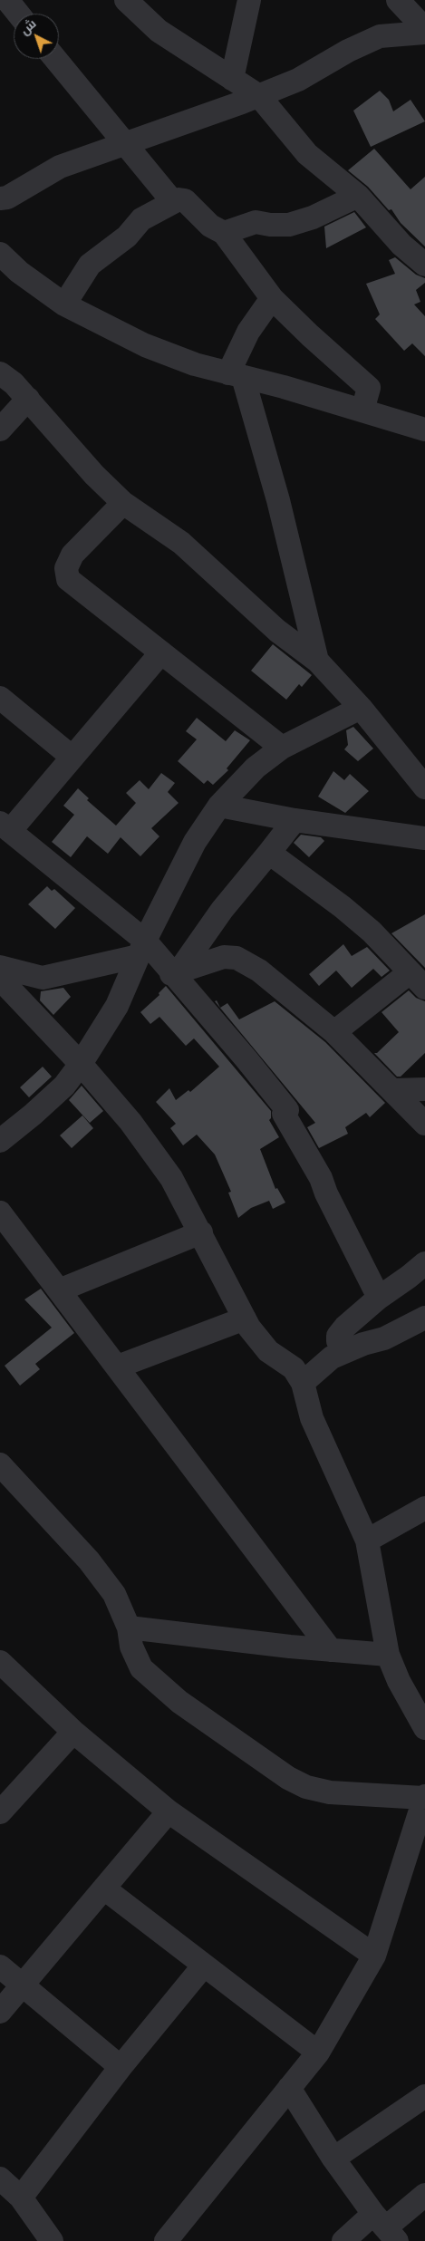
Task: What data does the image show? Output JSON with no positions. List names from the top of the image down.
{
  "north": "top left"
}
